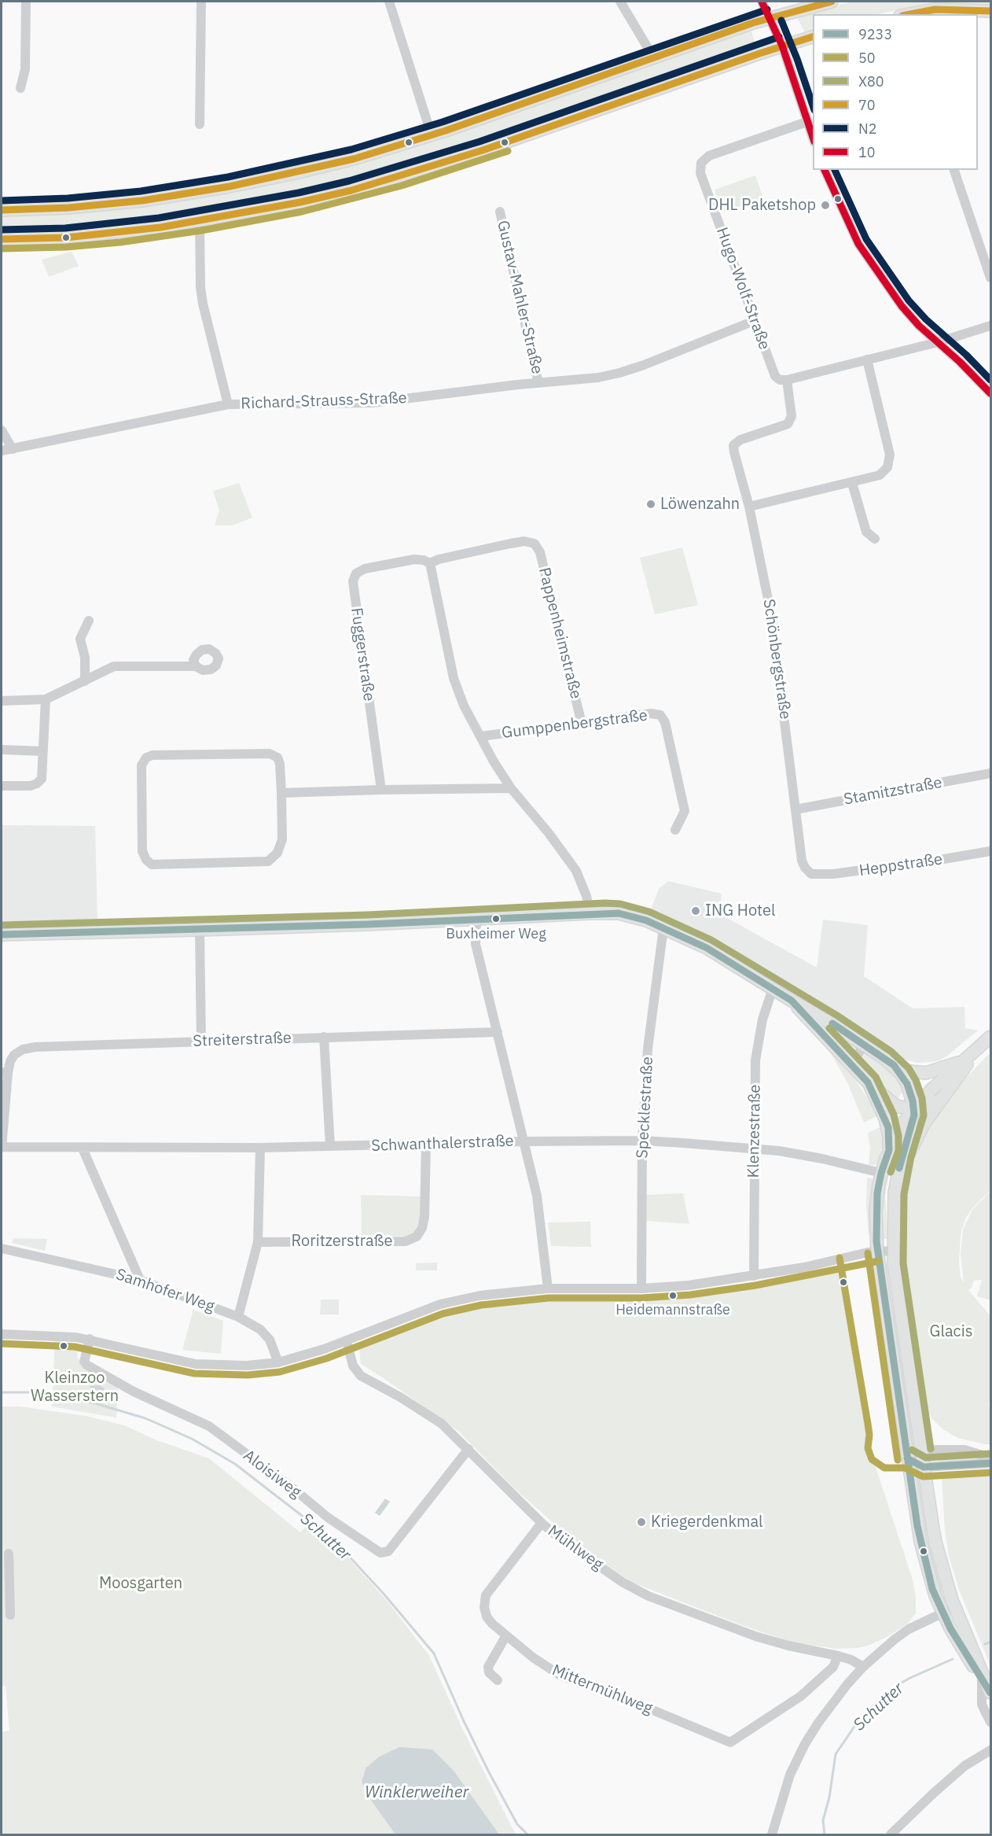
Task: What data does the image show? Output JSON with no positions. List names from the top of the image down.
{
  "streets": {
    "street": [
      "Hugo-Wolf-Straße",
      "Gustav-Mahler-Straße",
      "Richard-Strauss-Straße",
      "Pappenheimstraße",
      "Fuggerstraße",
      "Schönbergstraße",
      "Gumppenbergstraße",
      "Stamitzstraße",
      "Heppstraße",
      "Streiterstraße",
      "Specklestraße",
      "Klenzestraße",
      "Schwanthalerstraße",
      "Roritzerstraße",
      "Samhofer Weg",
      "Aloisiweg",
      "Mühlweg",
      "Mittermühlweg"
    ]
  },
  "crossings": [
    ["Hugo-Wolf-Straße", "Richard-Strauss-Straße"],
    ["Hugo-Wolf-Straße", "Schönbergstraße"],
    ["Gustav-Mahler-Straße", "Richard-Strauss-Straße"],
    ["Pappenheimstraße", "Fuggerstraße"],
    ["Pappenheimstraße", "Gumppenbergstraße"],
    ["Schönbergstraße", "Stamitzstraße"],
    ["Schönbergstraße", "Heppstraße"],
    ["Specklestraße", "Schwanthalerstraße"],
    ["Klenzestraße", "Schwanthalerstraße"],
    ["Schwanthalerstraße", "Roritzerstraße"],
    ["Aloisiweg", "Mühlweg"],
    ["Mühlweg", "Mittermühlweg"]
  ],
  "water": ["Schutter", "Winklerweiher"],
  "parks": ["Glacis", "Kleinzoo Wasserstern", "Moosgarten"],
  "places": [
    "DHL Paketshop",
    "Löwenzahn",
    "ING Hotel",
    "Buxheimer Weg",
    "Heidemannstraße",
    "Kriegerdenkmal"
  ],
  "lines": [
    "transit line 70",
    "transit line 10",
    "transit line N2",
    "transit line 50",
    "transit line X80",
    "transit line 9233"
  ],
  "legend": [
    "9233",
    "50",
    "X80",
    "70",
    "N2",
    "10"
  ]
}
